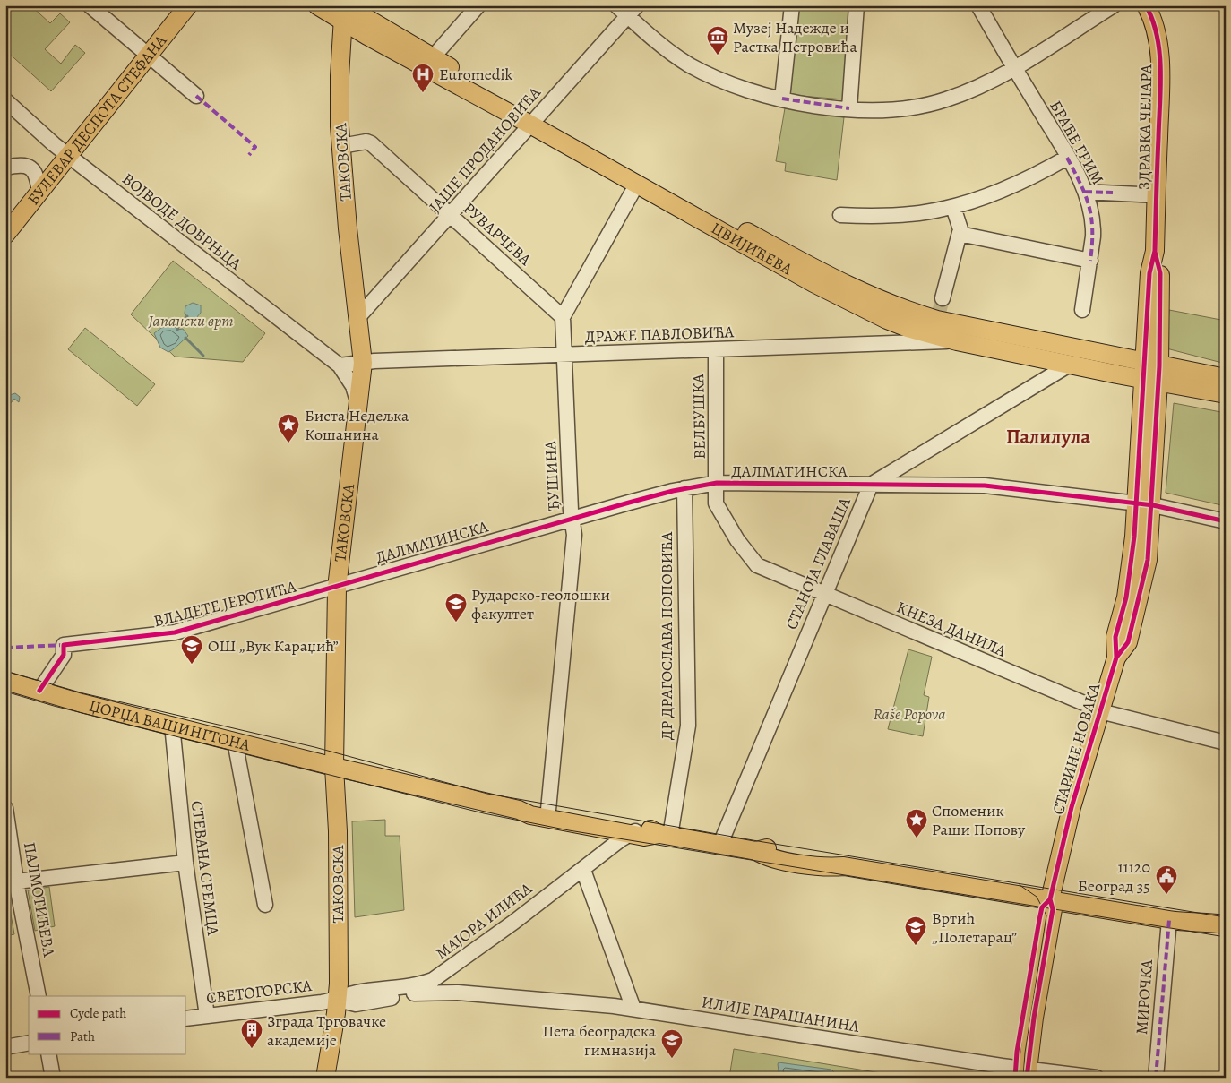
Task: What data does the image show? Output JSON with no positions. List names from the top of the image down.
{
  "streets": {
    "main road": [
      "БУЛЕВАР ДЕСПОТА СТЕФАНА",
      "ЗДРАВКА ЧЕЛАРА",
      "ТАКОВСКА",
      "ЦВИЈИЋЕВА",
      "ЏОРЏА ВАШИНГТОНА",
      "СТАРИНЕ НОВАКА"
    ],
    "street": [
      "БРАЋЕ ГРИМ",
      "ЈАШЕ ПРОДАНОВИЋА",
      "ВОЈВОДЕ ДОБРЊЦА",
      "РУВАРЧЕВА",
      "ДРАЖЕ ПАВЛОВИЋА",
      "ВЕЛБУШКА",
      "ДАЛМАТИНСКА",
      "ЂУШИНА",
      "СТАНОЈА ГЛАВАША",
      "ВЛАДЕТЕ ЈЕРОТИЋА",
      "КНЕЗА ДАНИЛА",
      "ДР ДРАГОСЛАВА ПОПОВИЋА",
      "СТЕВАНА СРЕМЦА",
      "ПАЛМОТИЋЕВА",
      "МАЈОРА ИЛИЋА",
      "СВЕТОГОРСКА",
      "МИРОЧКА",
      "ИЛИЈЕ ГАРАШАНИНА"
    ]
  },
  "crossings": [
    ["БУЛЕВАР ДЕСПОТА СТЕФАНА", "ВОЈВОДЕ ДОБРЊЦА"],
    ["ЗДРАВКА ЧЕЛАРА", "ЦВИЈИЋЕВА"],
    ["ЗДРАВКА ЧЕЛАРА", "СТАРИНЕ НОВАКА"],
    ["ЈАШЕ ПРОДАНОВИЋА", "ТАКОВСКА"],
    ["ЈАШЕ ПРОДАНОВИЋА", "РУВАРЧЕВА"],
    ["ЈАШЕ ПРОДАНОВИЋА", "ЦВИЈИЋЕВА"],
    ["ТАКОВСКА", "ВОЈВОДЕ ДОБРЊЦА"],
    ["ТАКОВСКА", "РУВАРЧЕВА"],
    ["ТАКОВСКА", "ЦВИЈИЋЕВА"],
    ["ТАКОВСКА", "ДРАЖЕ ПАВЛОВИЋА"],
    ["ТАКОВСКА", "ДАЛМАТИНСКА"],
    ["ТАКОВСКА", "ВЛАДЕТЕ ЈЕРОТИЋА"],
    ["ТАКОВСКА", "ЏОРЏА ВАШИНГТОНА"],
    ["ТАКОВСКА", "СВЕТОГОРСКА"],
    ["ТАКОВСКА", "ИЛИЈЕ ГАРАШАНИНА"],
    ["РУВАРЧЕВА", "ЂУШИНА"],
    ["ЦВИЈИЋЕВА", "ДРАЖЕ ПАВЛОВИЋА"],
    ["ЦВИЈИЋЕВА", "СТАРИНЕ НОВАКА"],
    ["ДРАЖЕ ПАВЛОВИЋА", "ВЕЛБУШКА"],
    ["ДРАЖЕ ПАВЛОВИЋА", "ЂУШИНА"],
    ["ВЕЛБУШКА", "ДАЛМАТИНСКА"],
    ["ВЕЛБУШКА", "КНЕЗА ДАНИЛА"],
    ["ДАЛМАТИНСКА", "ЂУШИНА"],
    ["ДАЛМАТИНСКА", "СТАНОЈА ГЛАВАША"],
    ["ДАЛМАТИНСКА", "ВЛАДЕТЕ ЈЕРОТИЋА"],
    ["ДАЛМАТИНСКА", "КНЕЗА ДАНИЛА"],
    ["ДАЛМАТИНСКА", "ДР ДРАГОСЛАВА ПОПОВИЋА"],
    ["ДАЛМАТИНСКА", "СТАРИНЕ НОВАКА"],
    ["СТАНОЈА ГЛАВАША", "КНЕЗА ДАНИЛА"],
    ["ВЛАДЕТЕ ЈЕРОТИЋА", "ЏОРЏА ВАШИНГТОНА"],
    ["КНЕЗА ДАНИЛА", "СТАРИНЕ НОВАКА"],
    ["ДР ДРАГОСЛАВА ПОПОВИЋА", "МАЈОРА ИЛИЋА"],
    ["ЏОРЏА ВАШИНГТОНА", "СТЕВАНА СРЕМЦА"],
    ["СТАРИНЕ НОВАКА", "ИЛИЈЕ ГАРАШАНИНА"],
    ["СТЕВАНА СРЕМЦА", "СВЕТОГОРСКА"],
    ["МАЈОРА ИЛИЋА", "ИЛИЈЕ ГАРАШАНИНА"],
    ["СВЕТОГОРСКА", "ИЛИЈЕ ГАРАШАНИНА"]
  ],
  "districts": ["Палилула"],
  "parks": ["Јапански врт", "Raše Popova"],
  "places": {
    "museum": ["Музеј Надежде и Растка Петровића"],
    "hospital": ["Euromedik"],
    "place": ["Биста Недељка Кошанина", "Споменик Раши Попову"],
    "school or university": [
      "Рударско-геолошки факултет",
      "ОШ „Вук Караџић”",
      "Вртић „Полетарац”",
      "Пета београдска гимназија"
    ],
    "public building": ["11120 Београд 35"],
    "building": ["Зграда Трговачке академије"]
  },
  "legend": ["Cycle path", "Path"]
}
